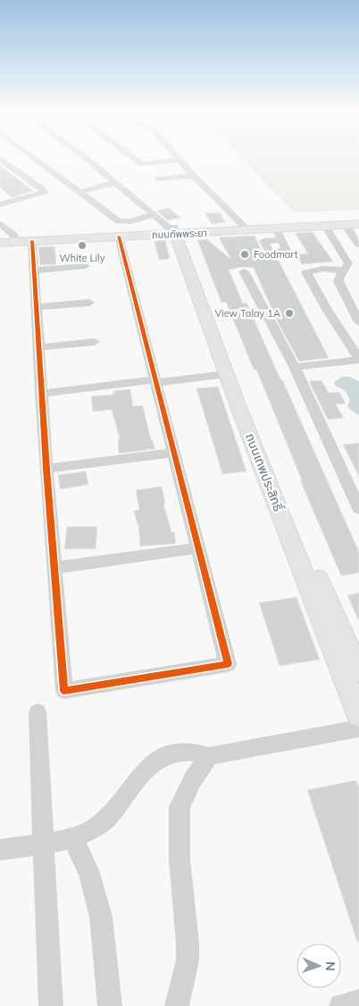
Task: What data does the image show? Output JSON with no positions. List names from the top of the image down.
{
  "streets": {
    "main road": ["ถนนทัพพระยา", "ถนนเทพประสิทธิ์"]
  },
  "crossings": [
    ["ถนนทัพพระยา", "ถนนเทพประสิทธิ์"]
  ],
  "places": ["White Lily", "Foodmart", "View Talay 1A"],
  "north": "right"
}
